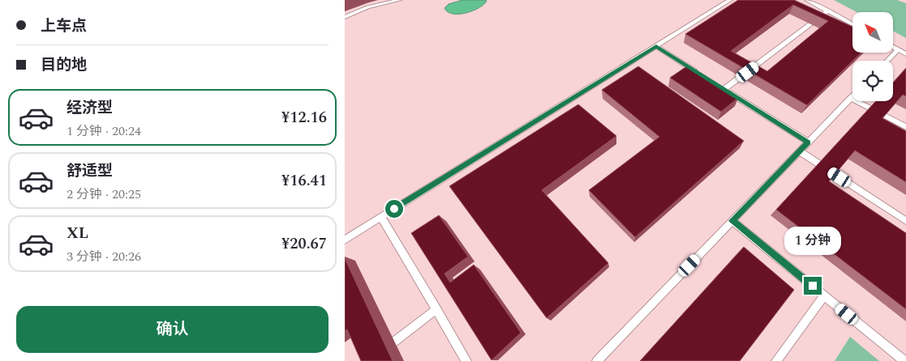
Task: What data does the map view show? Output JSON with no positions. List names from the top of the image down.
{
  "north": "top left",
  "page": {
    "banner": ["上车点", "目的地"],
    "list": [
      {
        "name": "经济型",
        "note": "1 分钟 · 20:24",
        "value": "¥12.16"
      },
      {
        "name": "舒适型",
        "note": "2 分钟 · 20:25",
        "value": "¥16.41"
      },
      {
        "name": "XL",
        "note": "3 分钟 · 20:26",
        "value": "¥20.67"
      }
    ],
    "bubble": "1 分钟",
    "buttons": "确认"
  }
}
